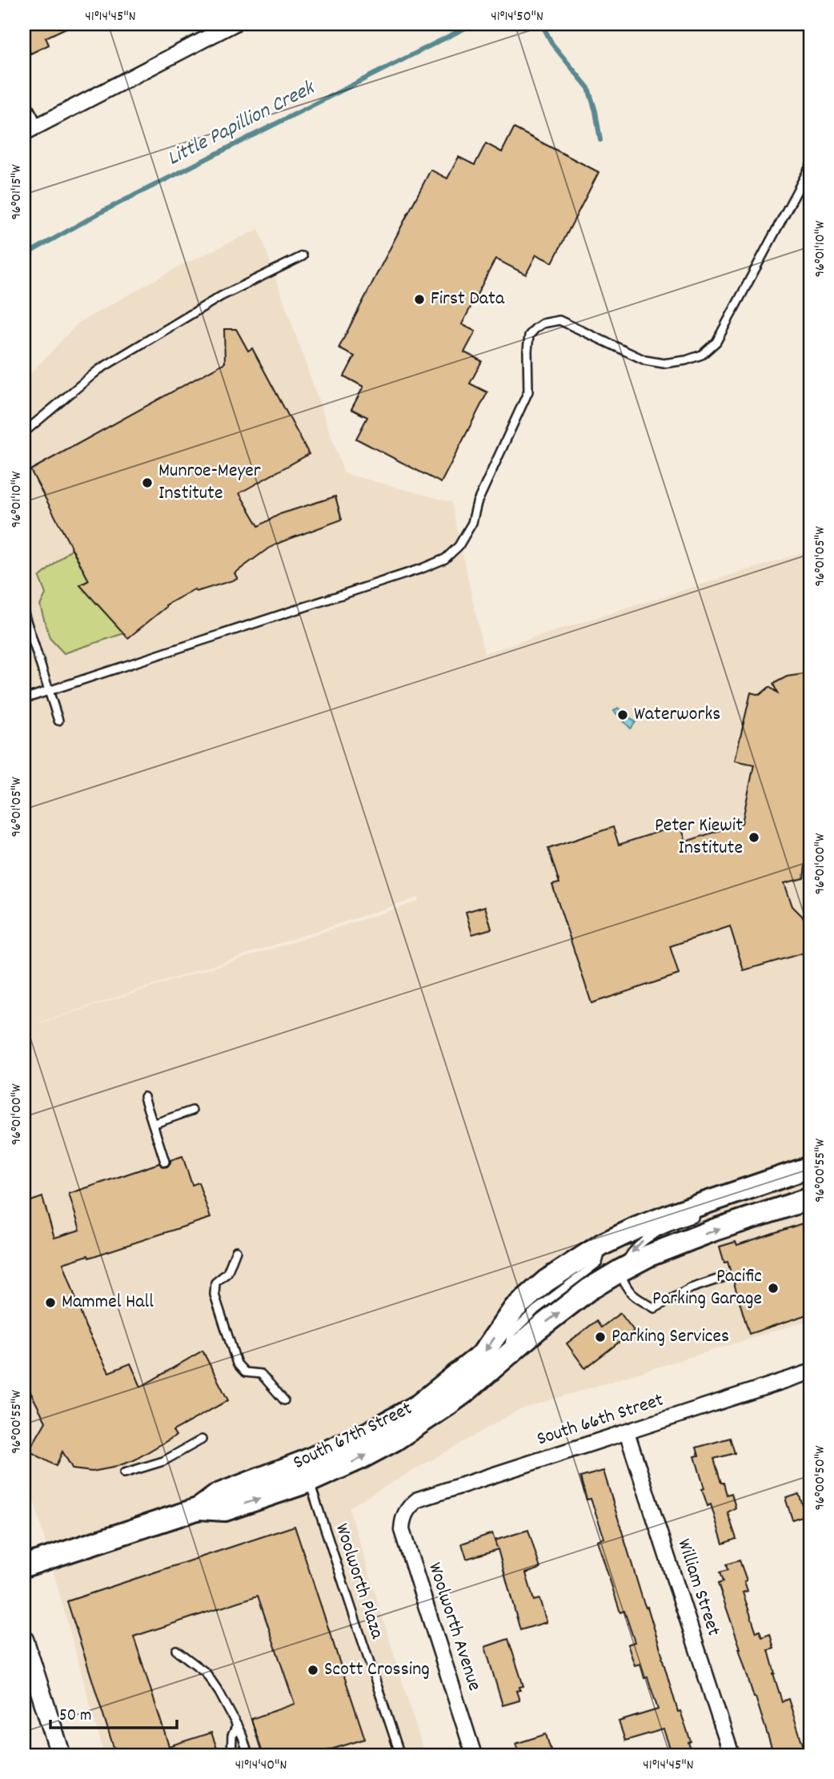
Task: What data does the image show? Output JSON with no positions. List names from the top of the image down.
{
  "streets": {
    "main road": ["South 67th Street"],
    "street": ["South 66th Street", "William Street", "Woolworth Avenue"],
    "lane": ["Woolworth Plaza"]
  },
  "crossings": [
    ["South 66th Street", "William Street"],
    ["South 66th Street", "Woolworth Avenue"],
    ["South 67th Street", "Woolworth Plaza"]
  ],
  "water": ["Little Papillion Creek"],
  "places": [
    "First Data",
    "Munroe-Meyer Institute",
    "Waterworks",
    "Peter Kiewit Institute",
    "Pacific Parking Garage",
    "Mammel Hall",
    "Parking Services",
    "Scott Crossing"
  ],
  "scale_bar": "50 m",
  "coordinates": [
    "41°14'45\"N",
    "41°14'50\"N",
    "96°01'15\"W",
    "96°01'10\"W",
    "96°01'05\"W",
    "96°01'00\"W",
    "96°00'55\"W",
    "96°00'50\"W",
    "41°14'40\"N"
  ]
}
